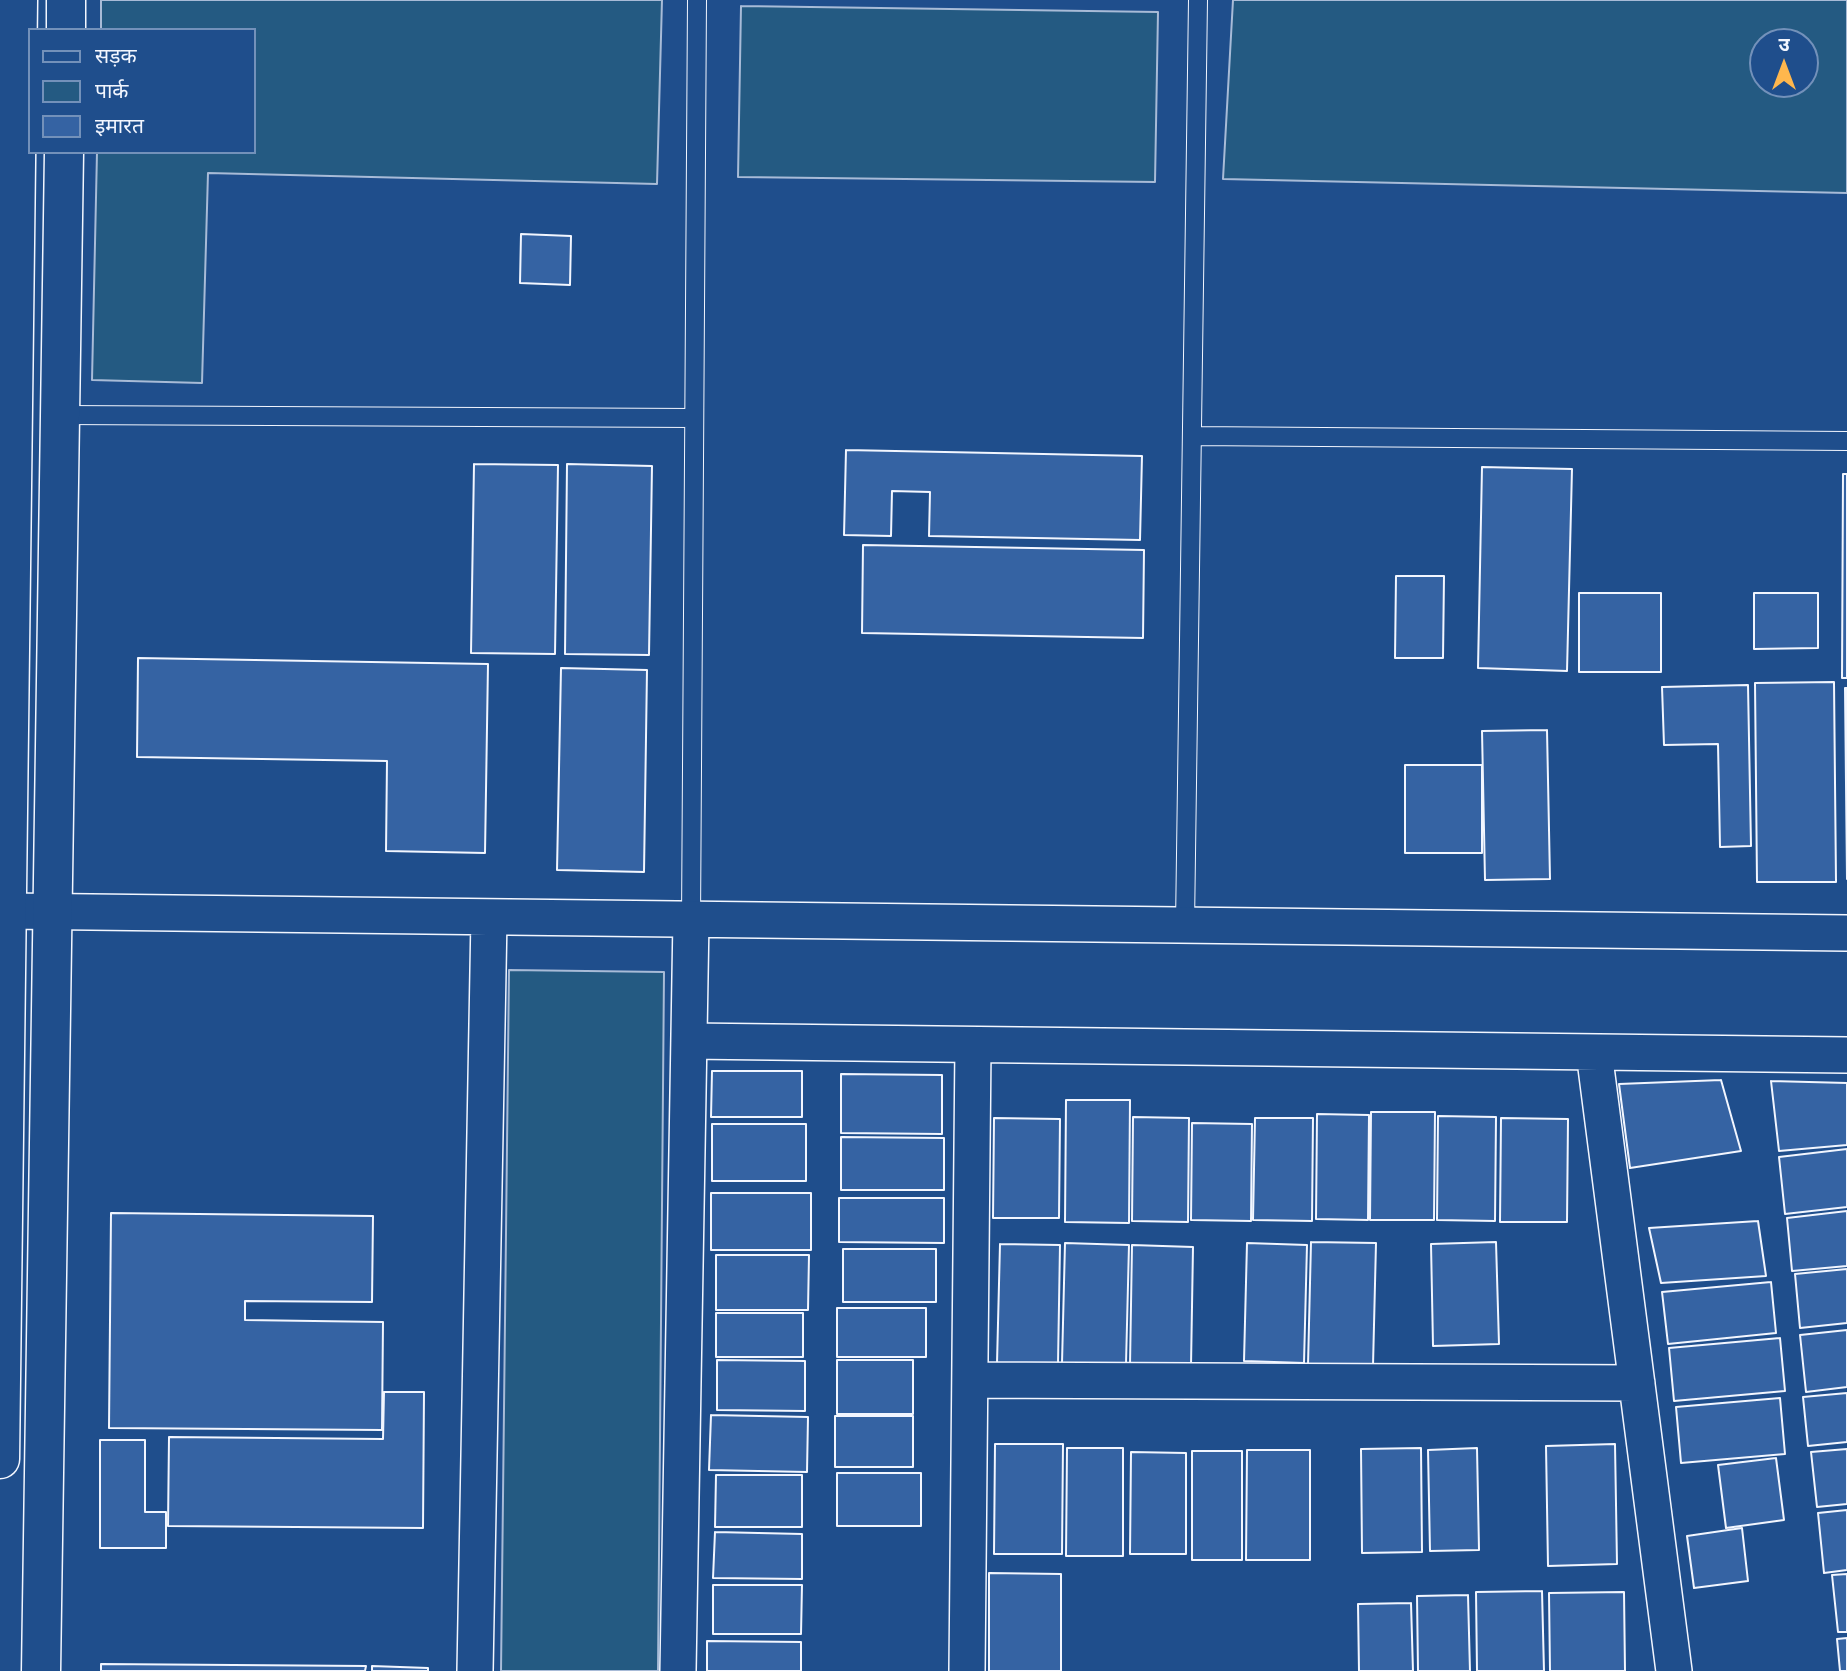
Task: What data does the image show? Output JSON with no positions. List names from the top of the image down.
{
  "legend": ["सड़क", "पार्क", "इमारत"],
  "north": "top"
}
